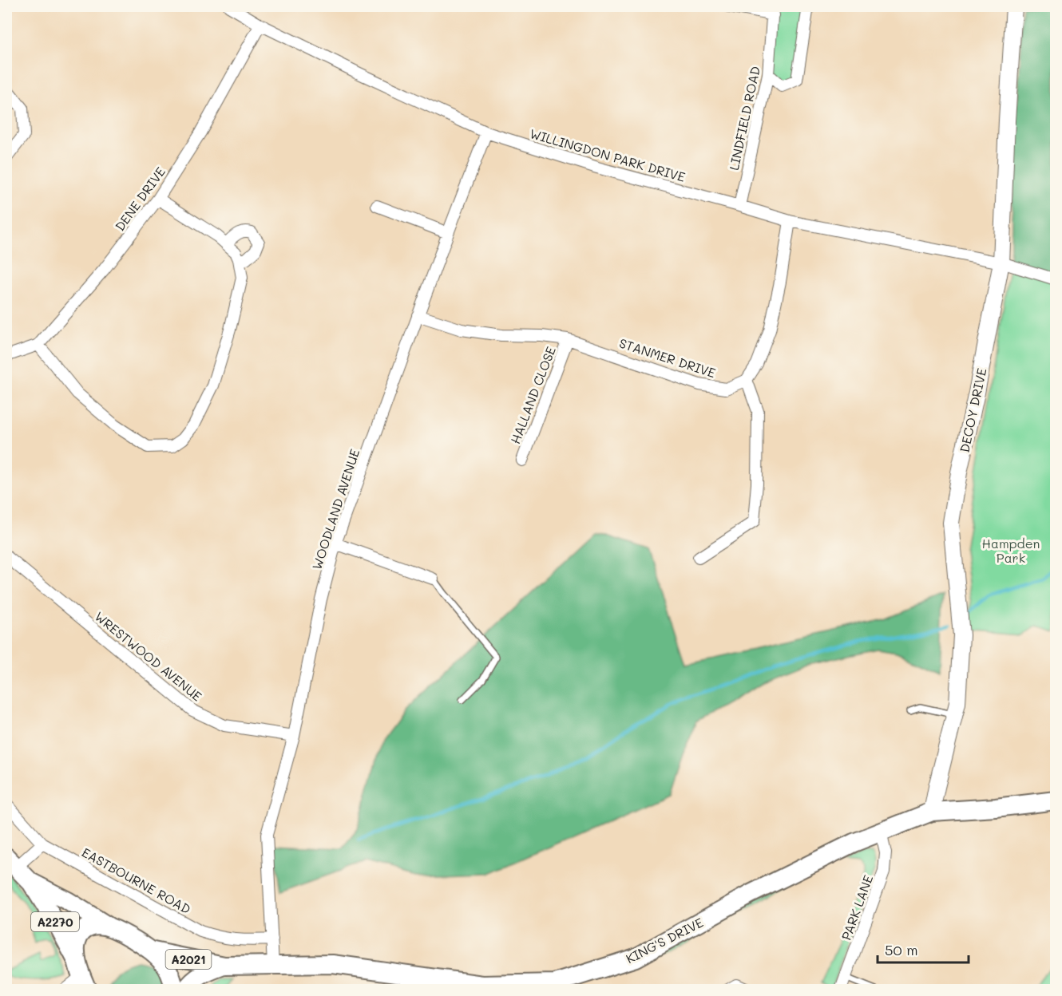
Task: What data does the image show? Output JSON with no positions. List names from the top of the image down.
{
  "streets": {
    "main road": ["A2270", "KING'S DRIVE", "A2021"],
    "street": [
      "LINDFIELD ROAD",
      "WILLINGDON PARK DRIVE",
      "DENE DRIVE",
      "STANMER DRIVE",
      "HALLAND CLOSE",
      "DECOY DRIVE",
      "WOODLAND AVENUE",
      "WRESTWOOD AVENUE",
      "EASTBOURNE ROAD",
      "PARK LANE"
    ]
  },
  "crossings": [
    ["LINDFIELD ROAD", "WILLINGDON PARK DRIVE"],
    ["WILLINGDON PARK DRIVE", "DENE DRIVE"],
    ["WILLINGDON PARK DRIVE", "DECOY DRIVE"],
    ["WILLINGDON PARK DRIVE", "WOODLAND AVENUE"],
    ["STANMER DRIVE", "HALLAND CLOSE"],
    ["STANMER DRIVE", "WOODLAND AVENUE"],
    ["DECOY DRIVE", "KING'S DRIVE"],
    ["WOODLAND AVENUE", "WRESTWOOD AVENUE"],
    ["WOODLAND AVENUE", "EASTBOURNE ROAD"],
    ["WOODLAND AVENUE", "KING'S DRIVE"],
    ["PARK LANE", "KING'S DRIVE"]
  ],
  "parks": ["Hampden Park"],
  "scale_bar": "50 m"
}
